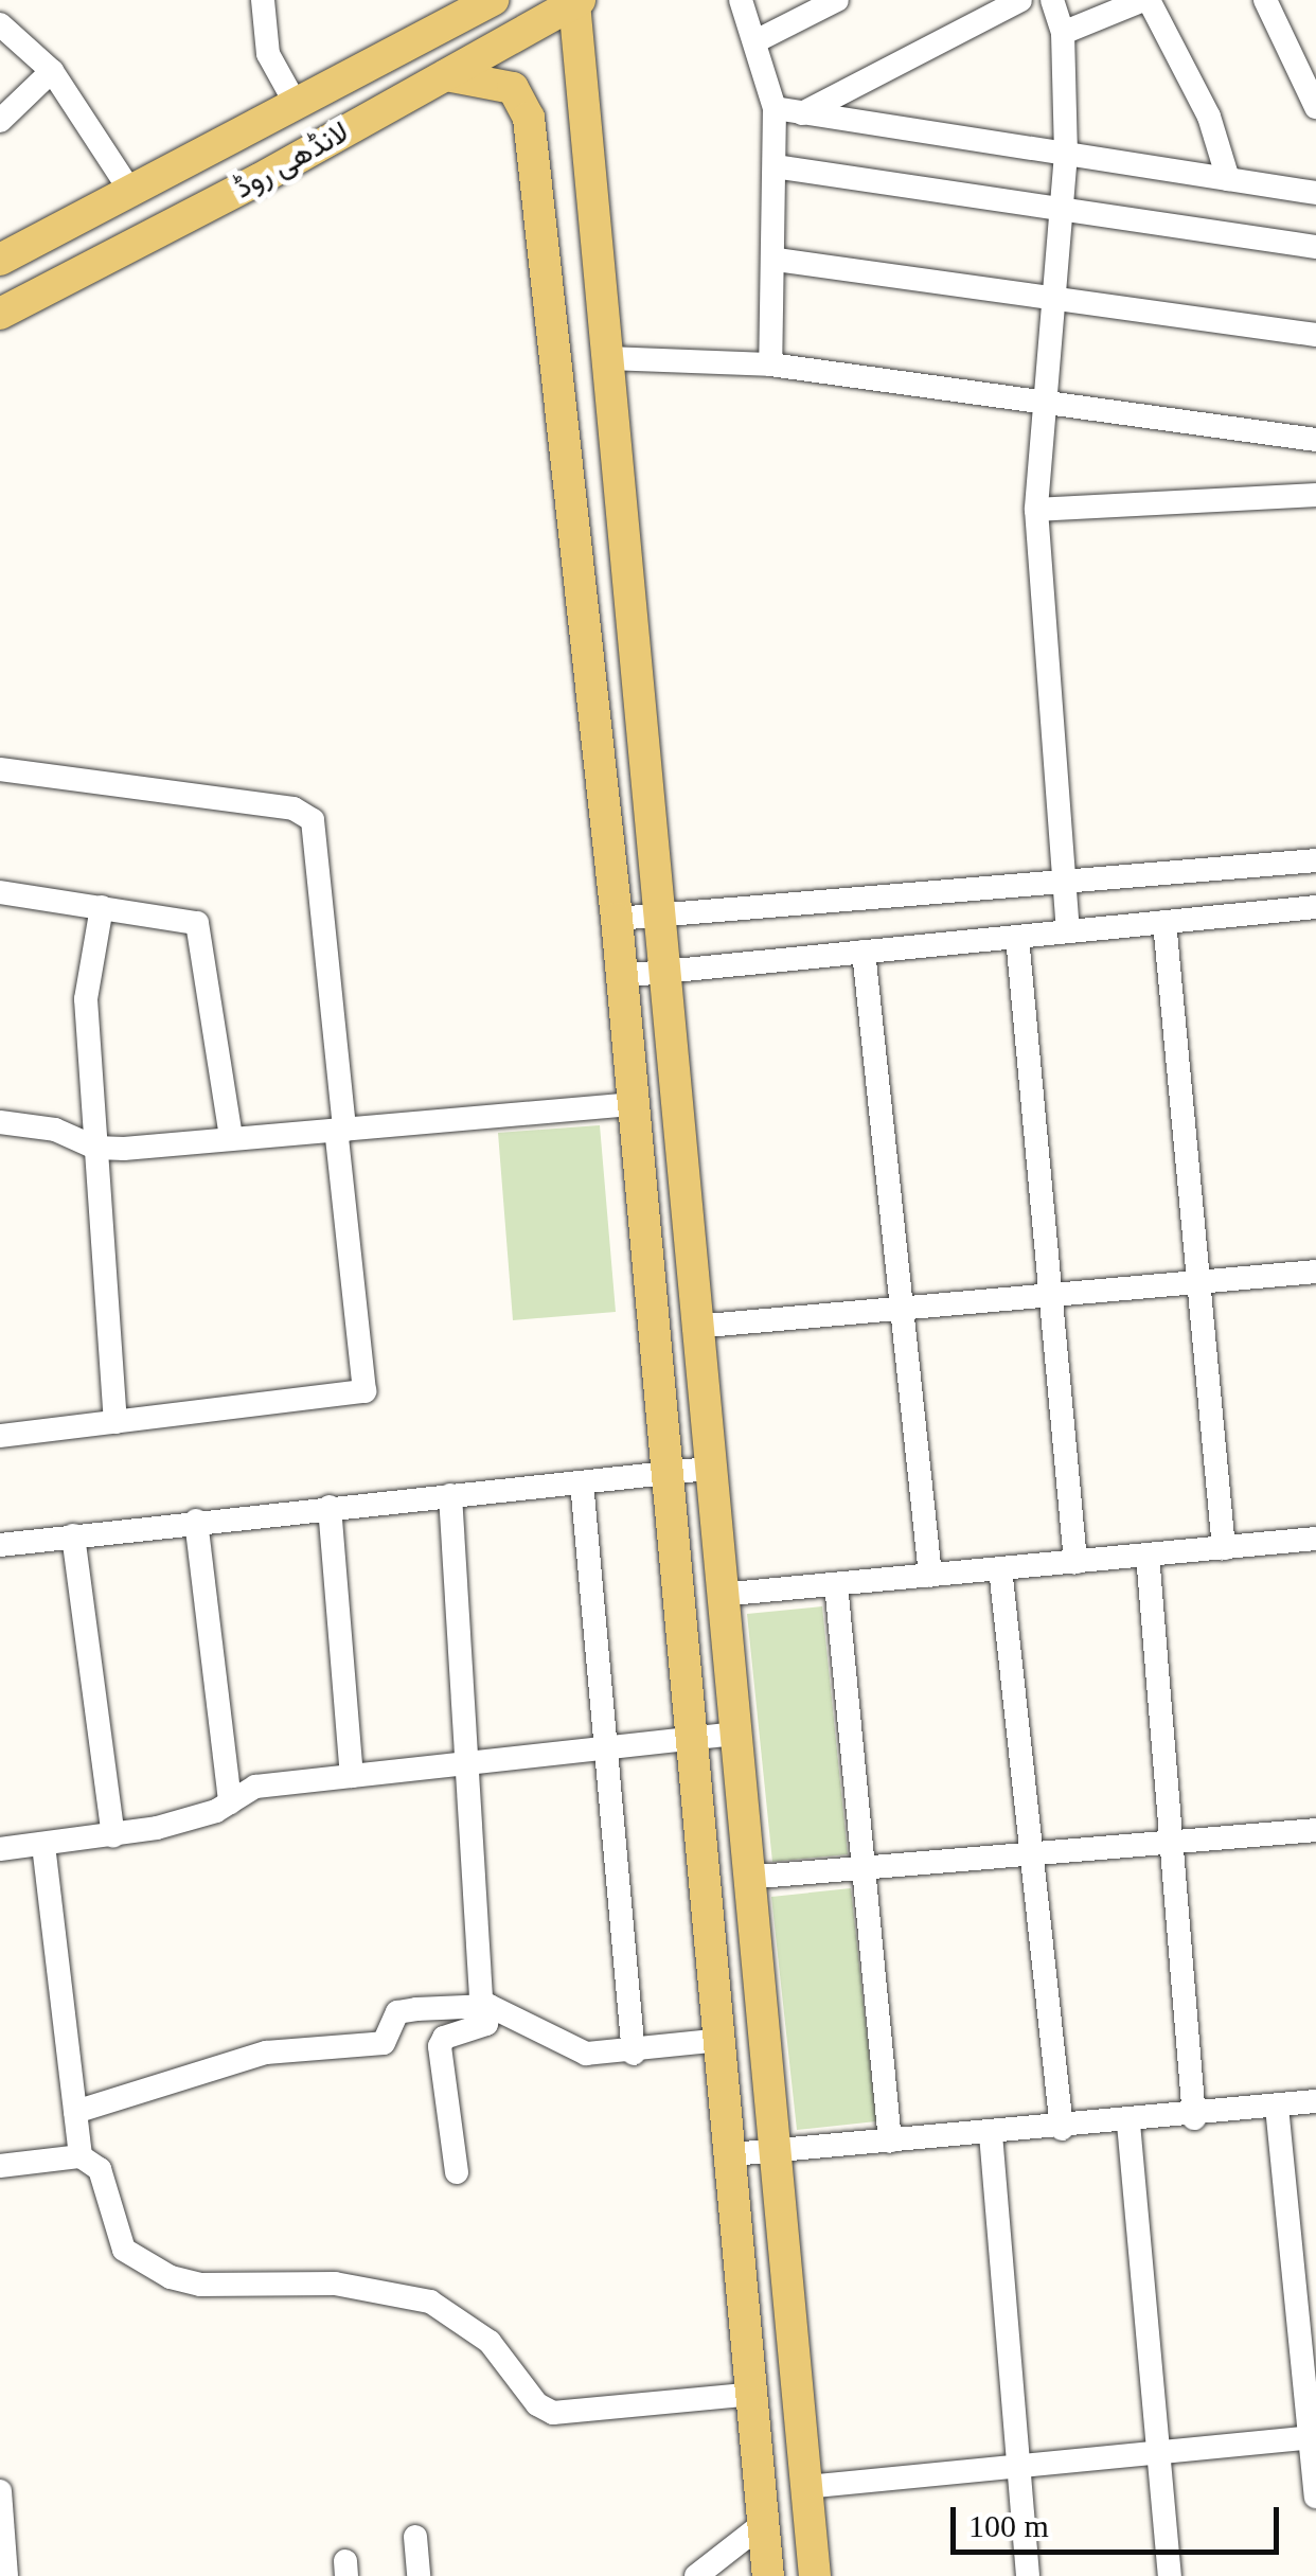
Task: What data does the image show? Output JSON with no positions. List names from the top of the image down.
{
  "streets": {
    "main road": ["لانڈھی روڈ"]
  },
  "scale_bar": "100 m"
}
